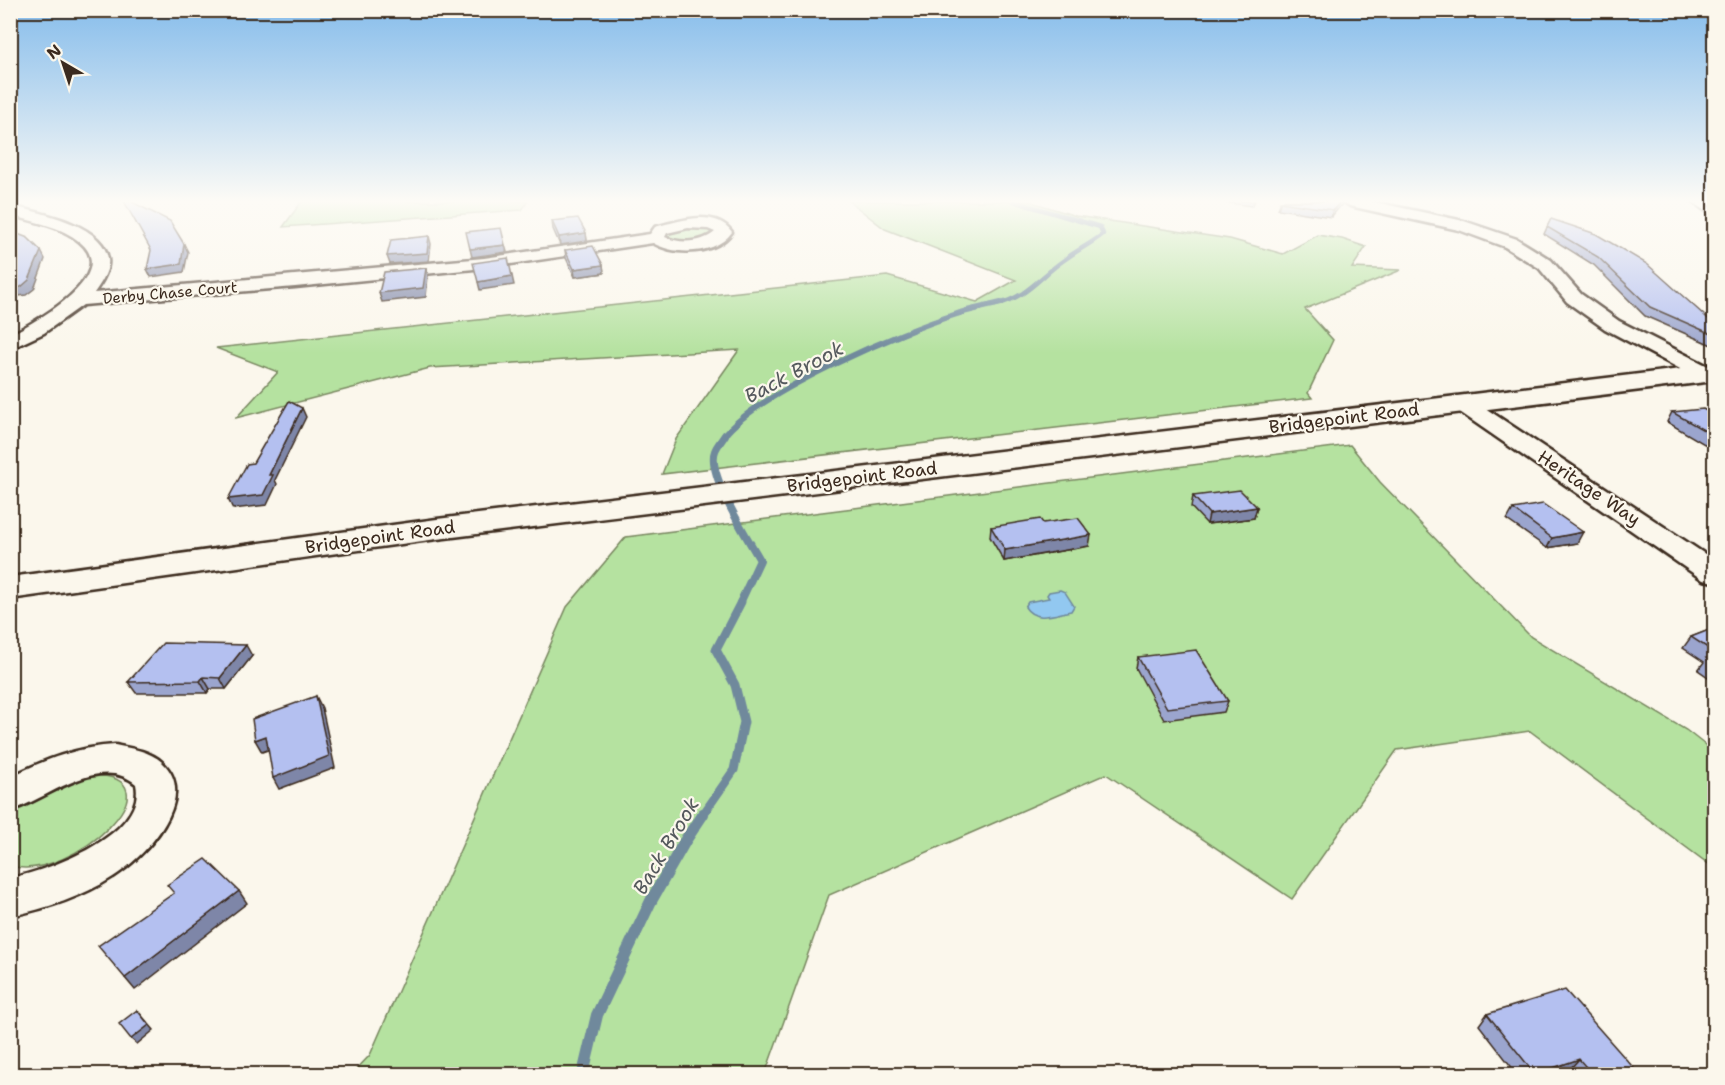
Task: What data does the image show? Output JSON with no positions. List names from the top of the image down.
{
  "streets": {
    "street": ["Derby Chase Court", "Bridgepoint Road", "Heritage Way"]
  },
  "crossings": [
    ["Bridgepoint Road", "Heritage Way"]
  ],
  "water": ["Back Brook"],
  "north": "top left"
}
